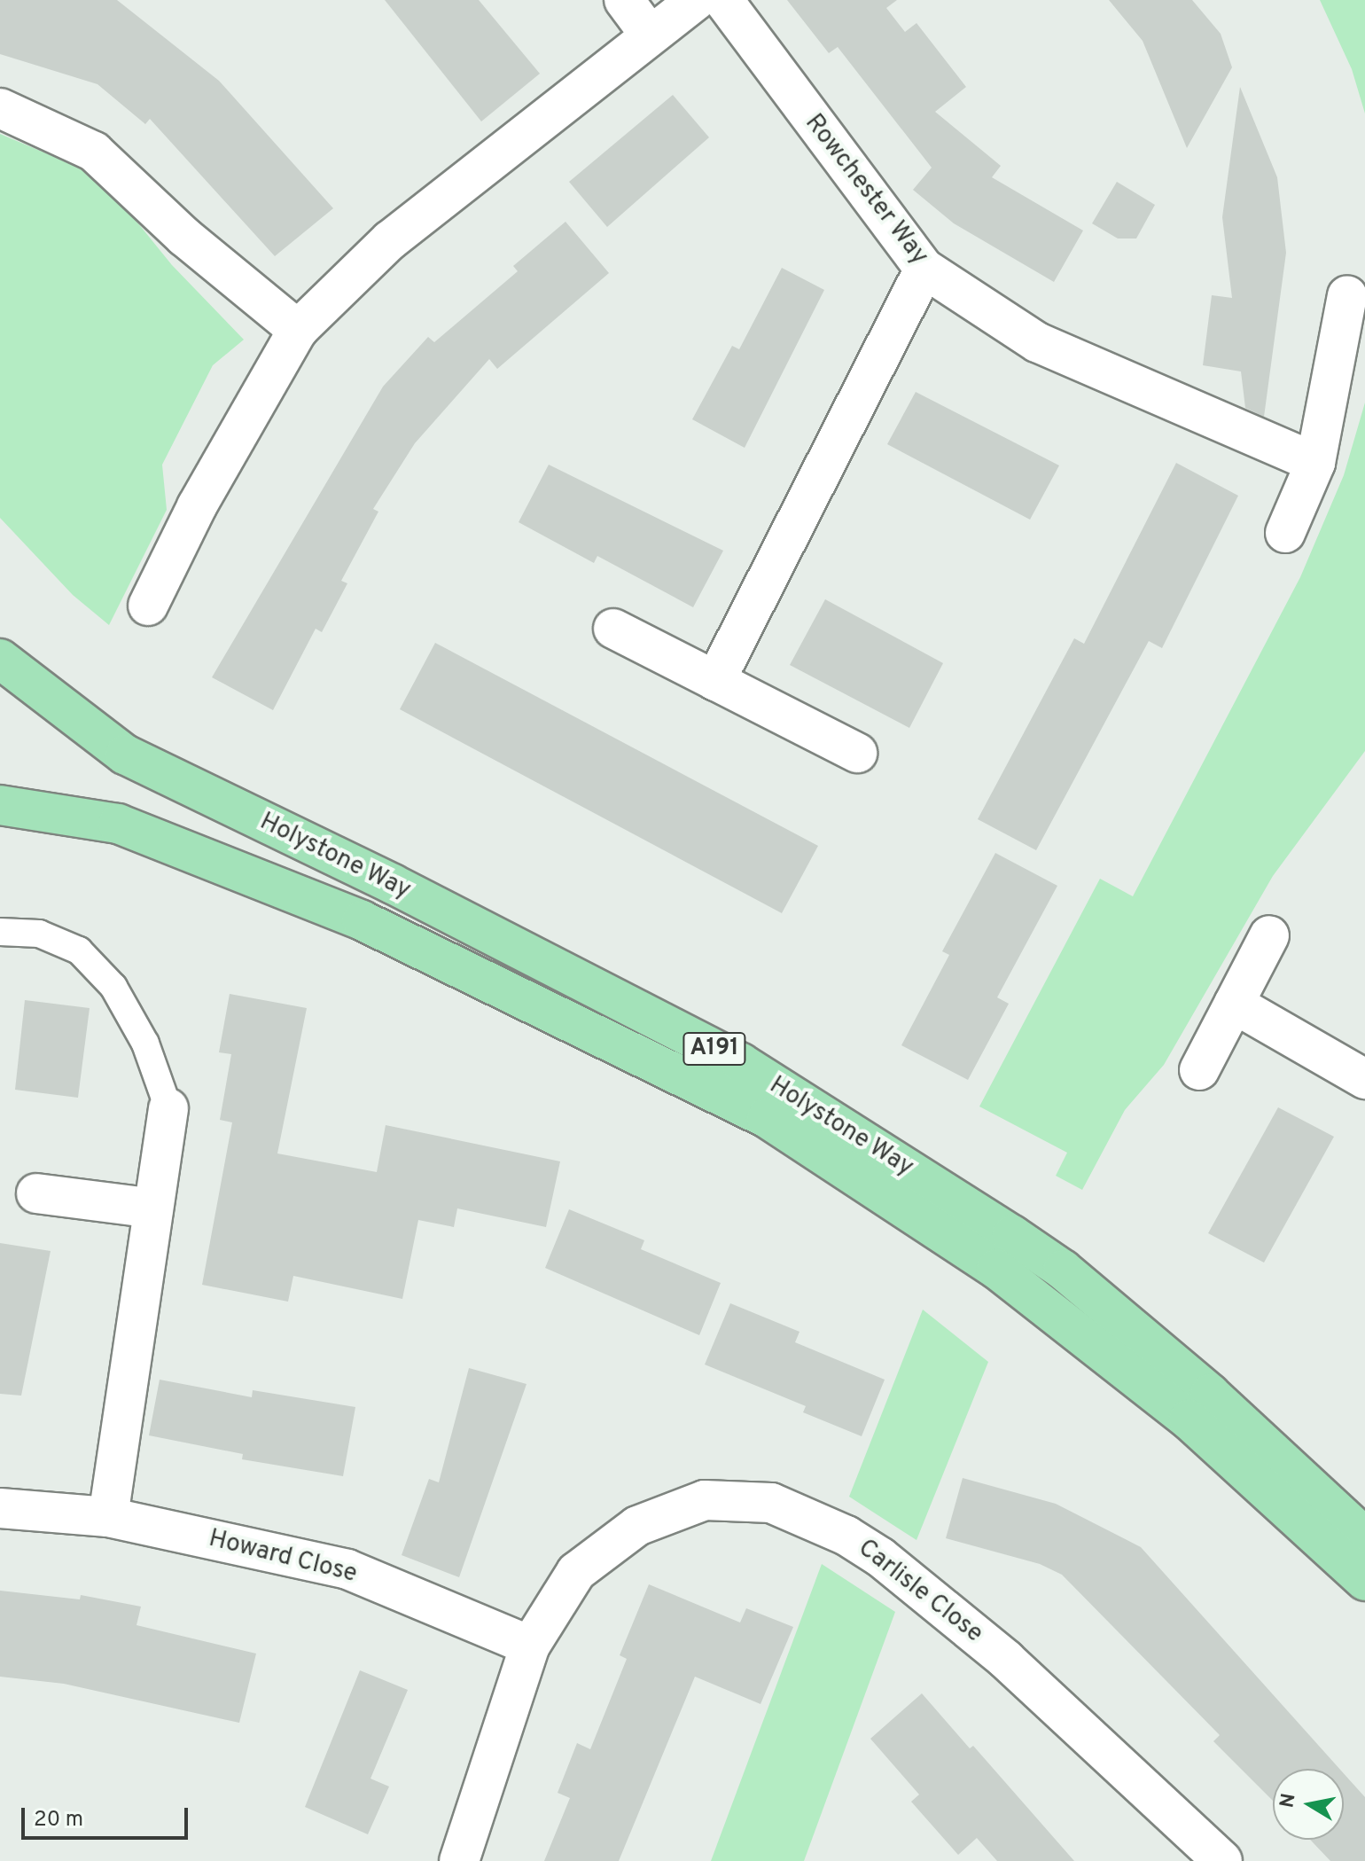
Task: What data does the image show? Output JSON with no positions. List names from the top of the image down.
{
  "streets": {
    "main road": ["Holystone Way", "A191"],
    "street": ["Rowchester Way", "Howard Close", "Carlisle Close"]
  },
  "crossings": [
    ["Howard Close", "Carlisle Close"]
  ],
  "scale_bar": "20 m",
  "north": "left"
}
